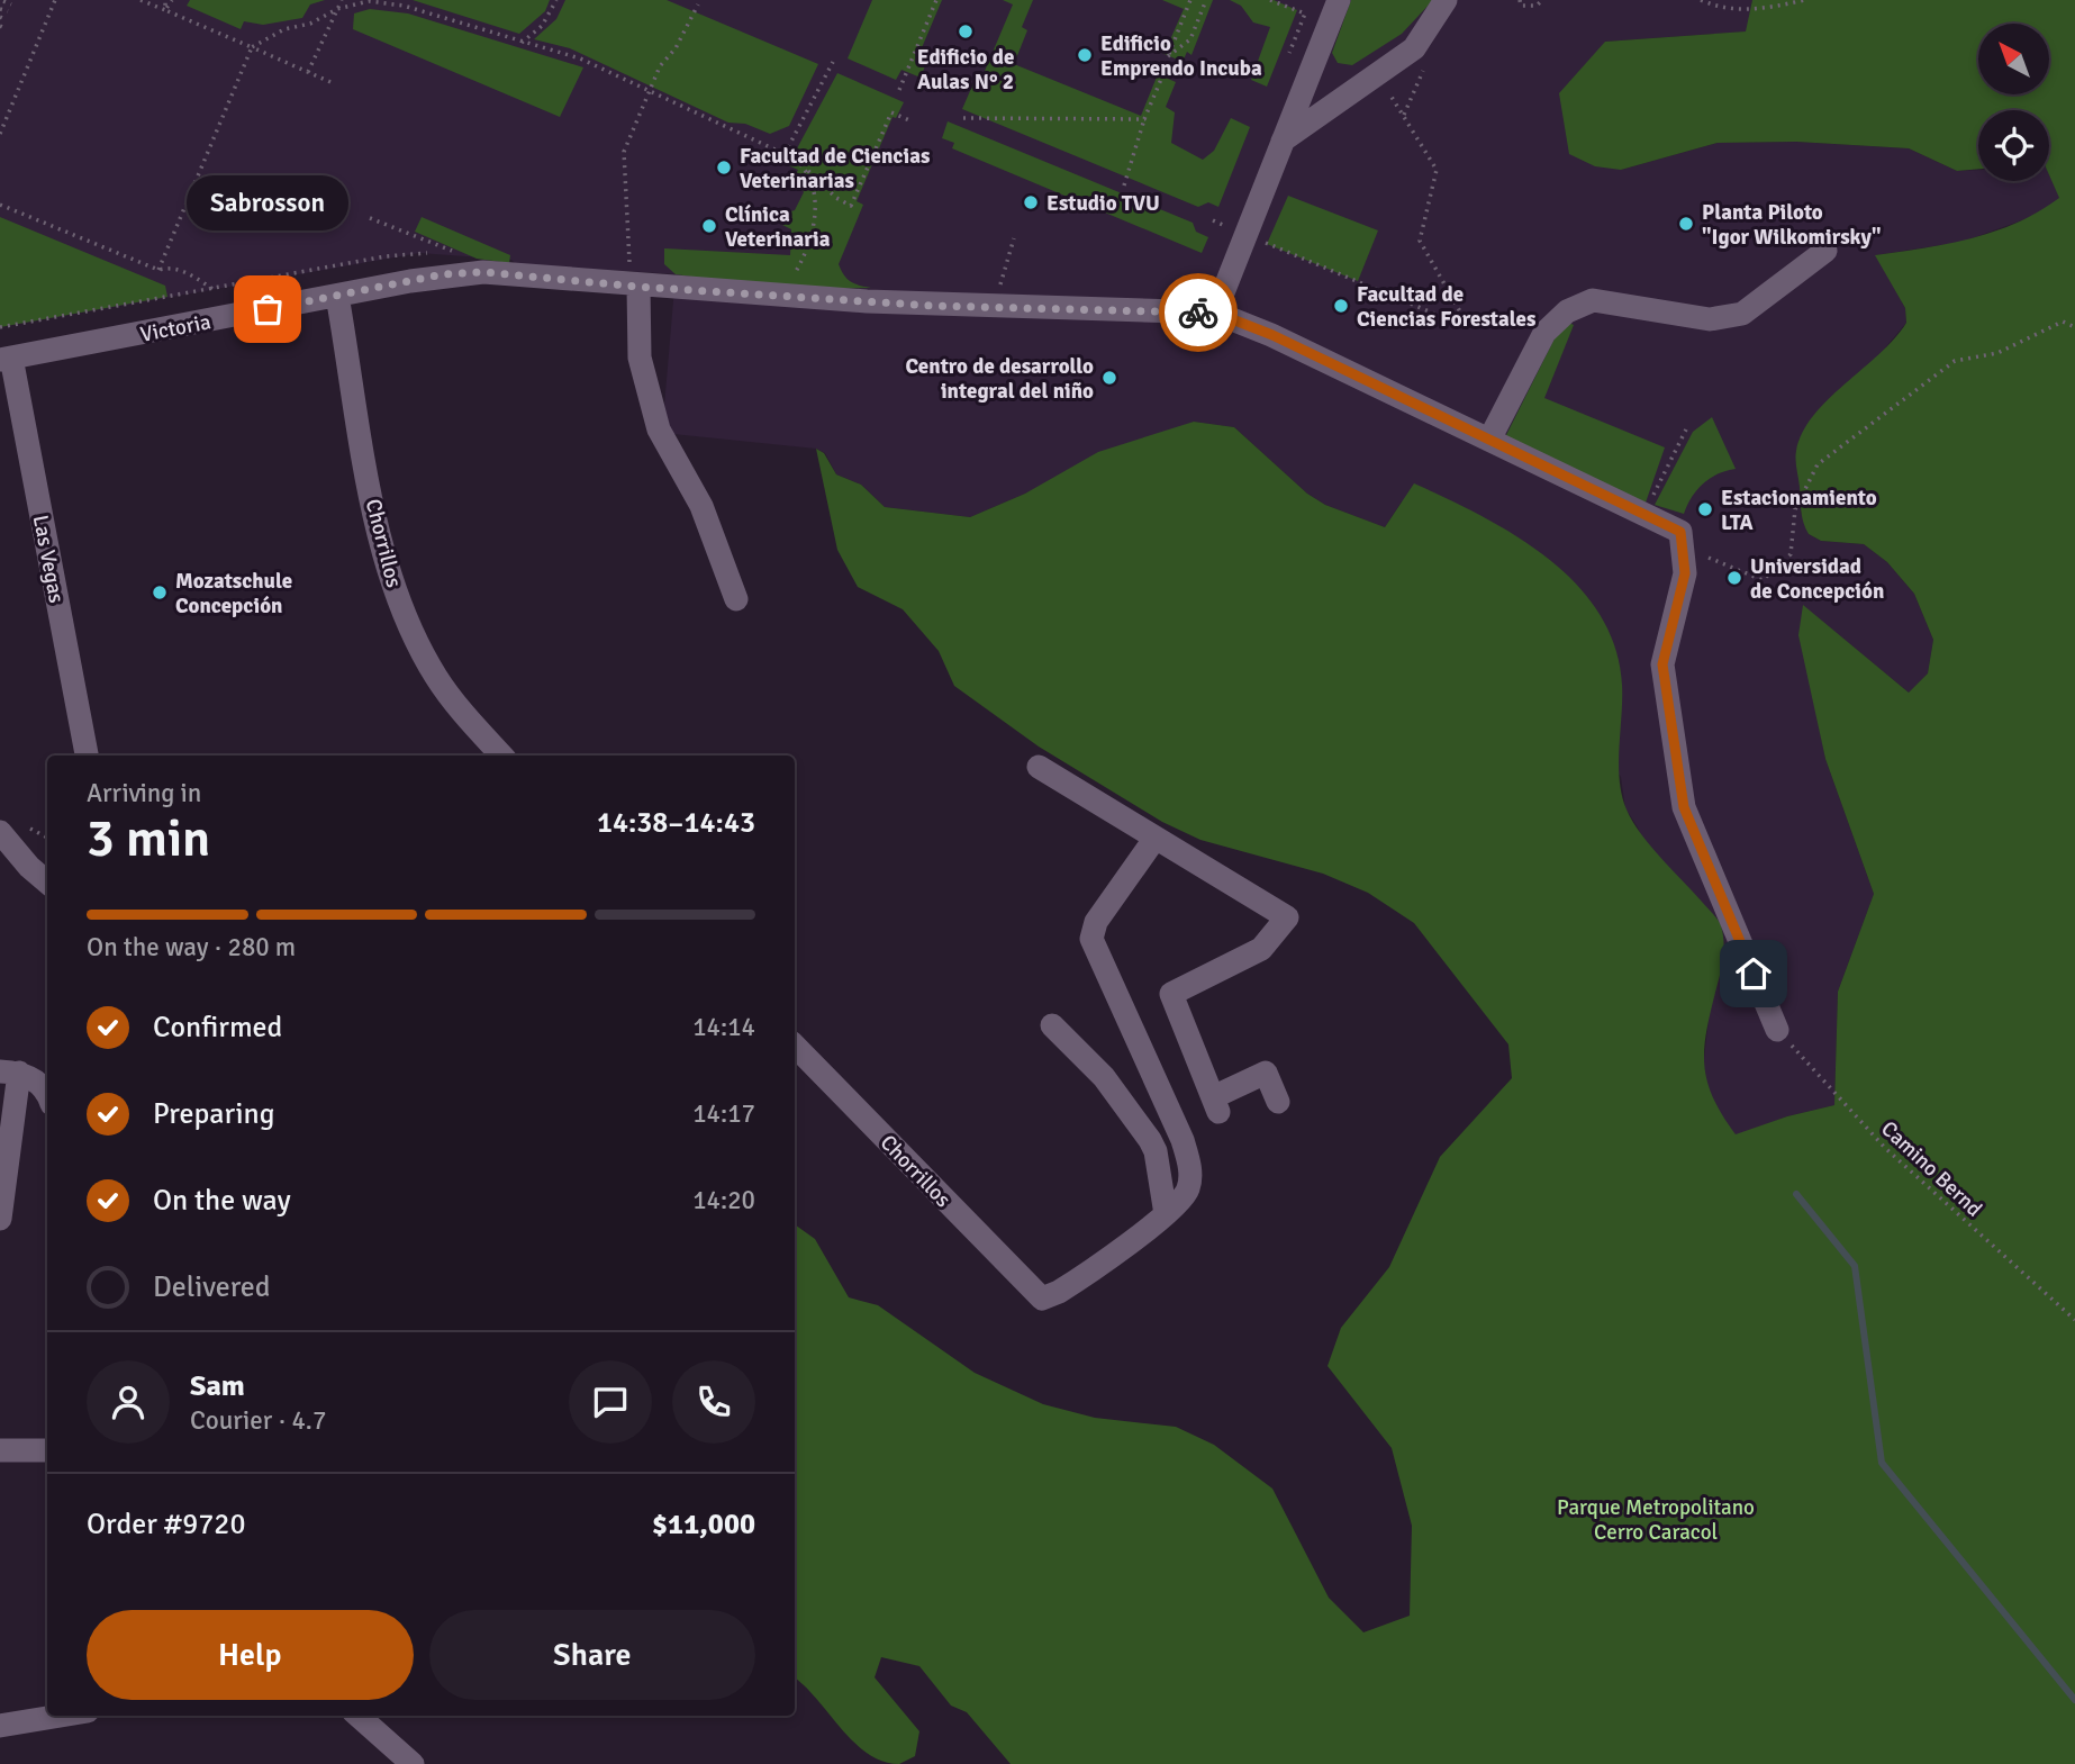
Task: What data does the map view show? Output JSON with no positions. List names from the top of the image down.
{
  "streets": {
    "street": ["Victoria", "Chorrillos", "Las Vegas"],
    "path": ["Camino Bernd"]
  },
  "crossings": [
    ["Victoria", "Chorrillos"],
    ["Victoria", "Las Vegas"]
  ],
  "parks": ["Parque Metropolitano Cerro Caracol"],
  "places": [
    "Edificio de Aulas N° 2",
    "Edificio Emprendo Incuba",
    "Facultad de Ciencias Veterinarias",
    "Estudio TVU",
    "Planta Piloto \"Igor Wilkomirsky\"",
    "Clínica Veterinaria",
    "Facultad de Ciencias Forestales",
    "Sabrosson",
    "Centro de desarrollo integral del niño",
    "Estacionamiento LTA",
    "Universidad de Concepción",
    "Mozatschule Concepción"
  ],
  "north": "top left",
  "page": {
    "bubble": "Sabrosson",
    "heading": ["3 min", "Arriving in", "14:38–14:43"],
    "panel": [
      "Sam",
      "Courier · 4.7",
      "Order #9720",
      "$11,000"
    ],
    "bar": "On the way · 280 m",
    "list": [
      ["Confirmed", "14:14"],
      ["Preparing", "14:17"],
      ["On the way", "14:20"],
      "Delivered"
    ],
    "buttons": ["Help", "Share"]
  }
}
